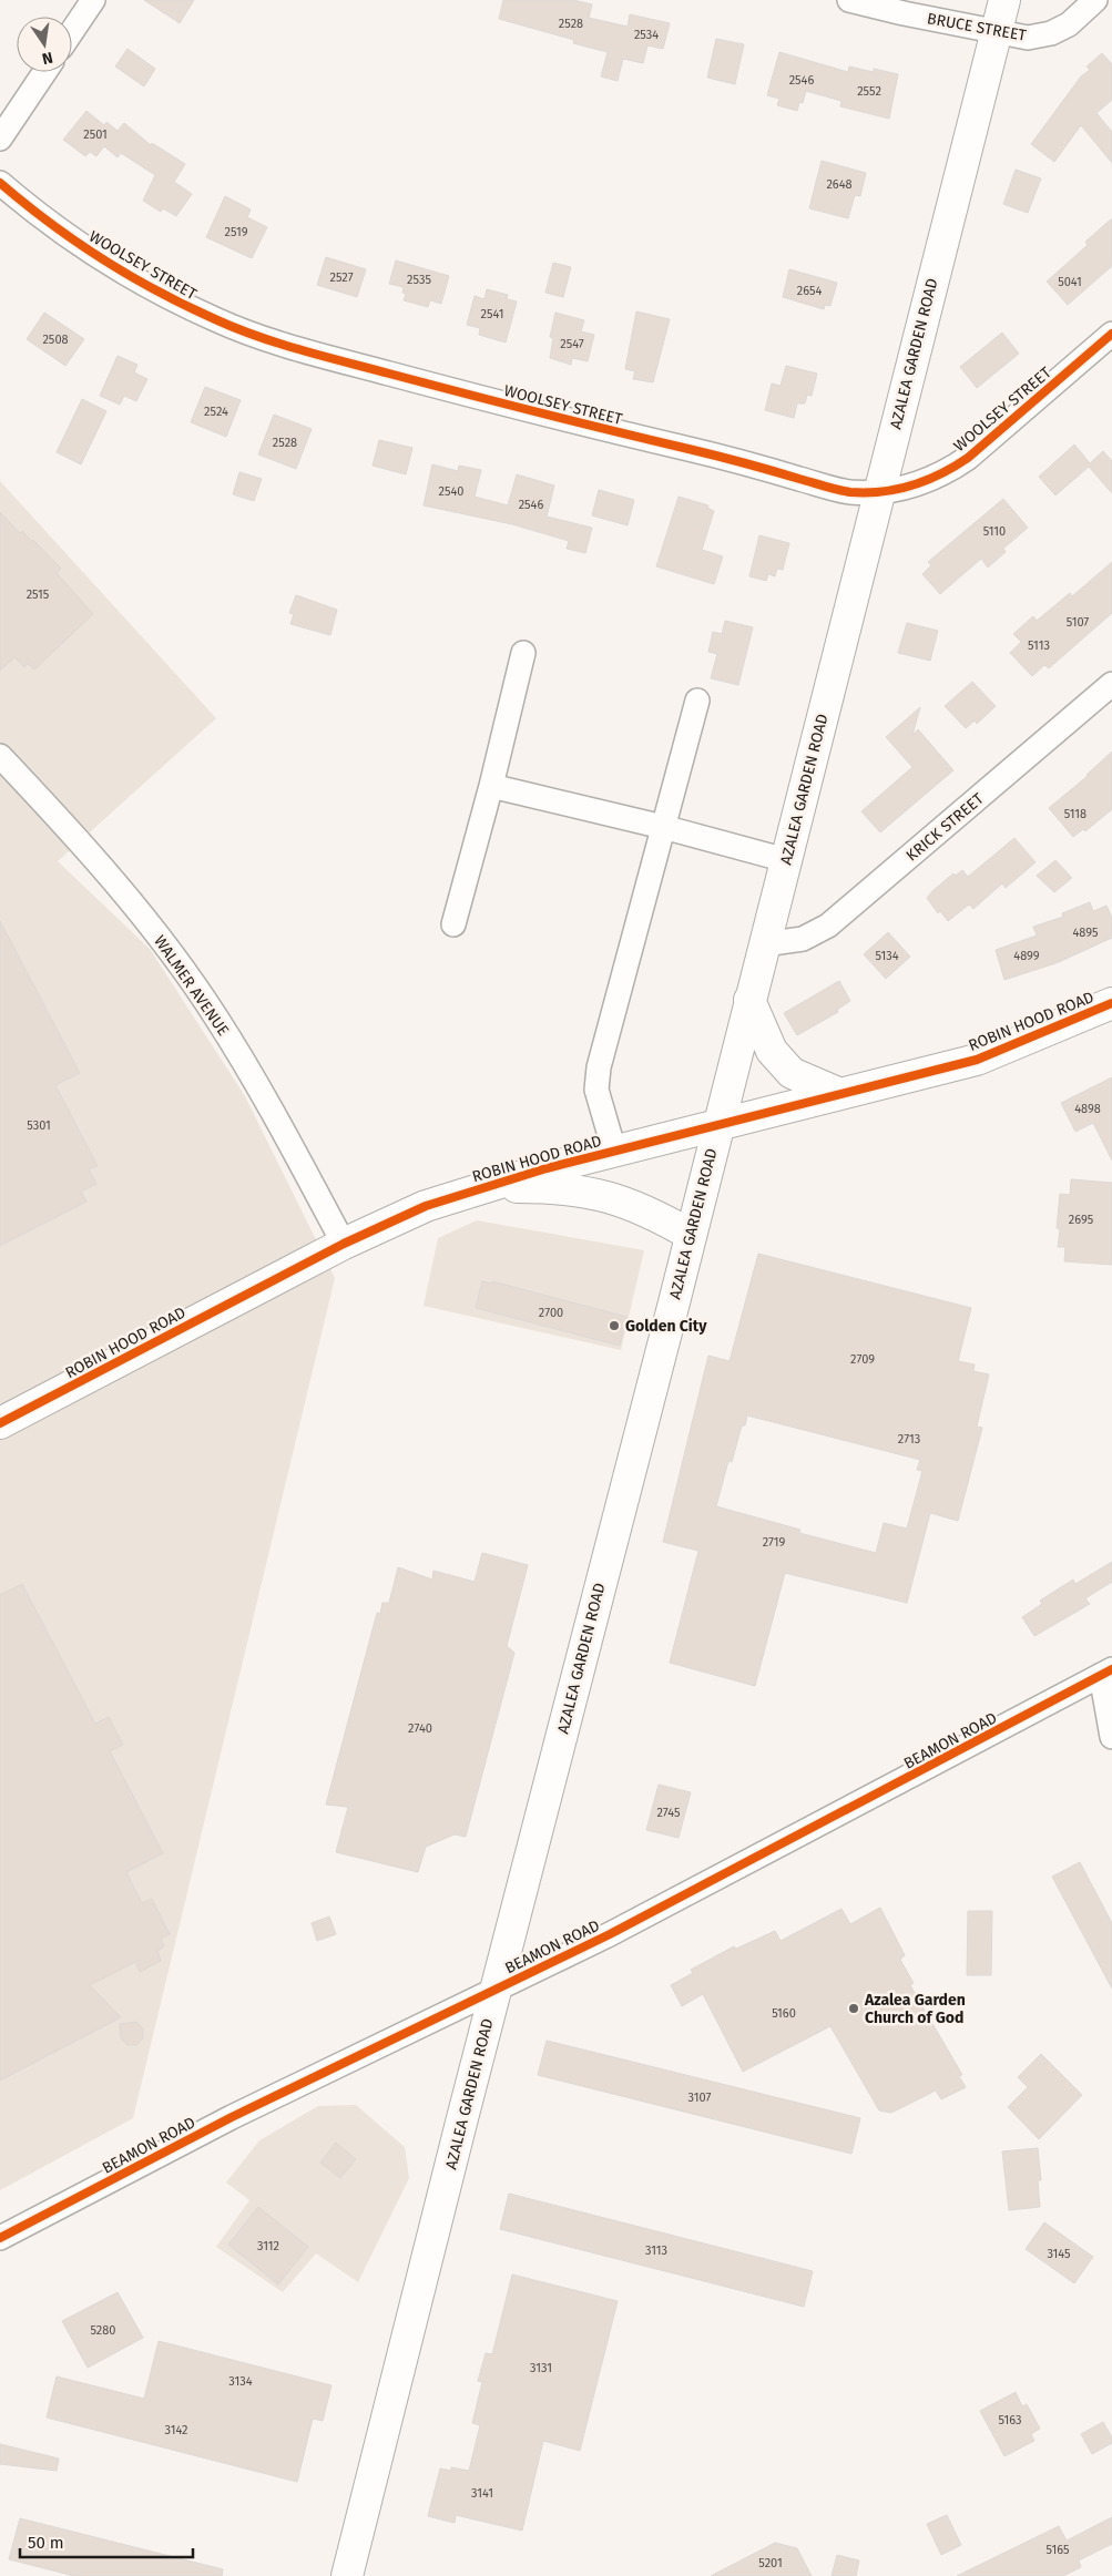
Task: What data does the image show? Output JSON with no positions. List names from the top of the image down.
{
  "streets": {
    "main road": ["AZALEA GARDEN ROAD", "ROBIN HOOD ROAD"],
    "street": [
      "BRUCE STREET",
      "WOOLSEY STREET",
      "KRICK STREET",
      "WALMER AVENUE",
      "BEAMON ROAD"
    ]
  },
  "crossings": [
    ["BRUCE STREET", "AZALEA GARDEN ROAD"],
    ["WOOLSEY STREET", "AZALEA GARDEN ROAD"],
    ["AZALEA GARDEN ROAD", "KRICK STREET"],
    ["AZALEA GARDEN ROAD", "ROBIN HOOD ROAD"],
    ["AZALEA GARDEN ROAD", "BEAMON ROAD"],
    ["WALMER AVENUE", "ROBIN HOOD ROAD"]
  ],
  "places": ["Golden City", "Azalea Garden Church of God"],
  "house_numbers": [
    "2528",
    "2534",
    "2546",
    "2552",
    "2501",
    "2648",
    "2519",
    "2527",
    "2535",
    "5041",
    "2654",
    "2541",
    "2508",
    "2547",
    "2524",
    "2528",
    "2540",
    "2546",
    "5110",
    "2515",
    "5107",
    "5113",
    "5118",
    "4895",
    "5134",
    "4899",
    "4898",
    "5301",
    "2695",
    "2700",
    "2709",
    "2713",
    "2719",
    "2740",
    "2745",
    "5160",
    "3107",
    "3112",
    "3113",
    "3145",
    "5280",
    "3131",
    "3134",
    "5163",
    "3142",
    "3141",
    "5165",
    "5201"
  ],
  "scale_bar": "50 m",
  "north": "bottom"
}
